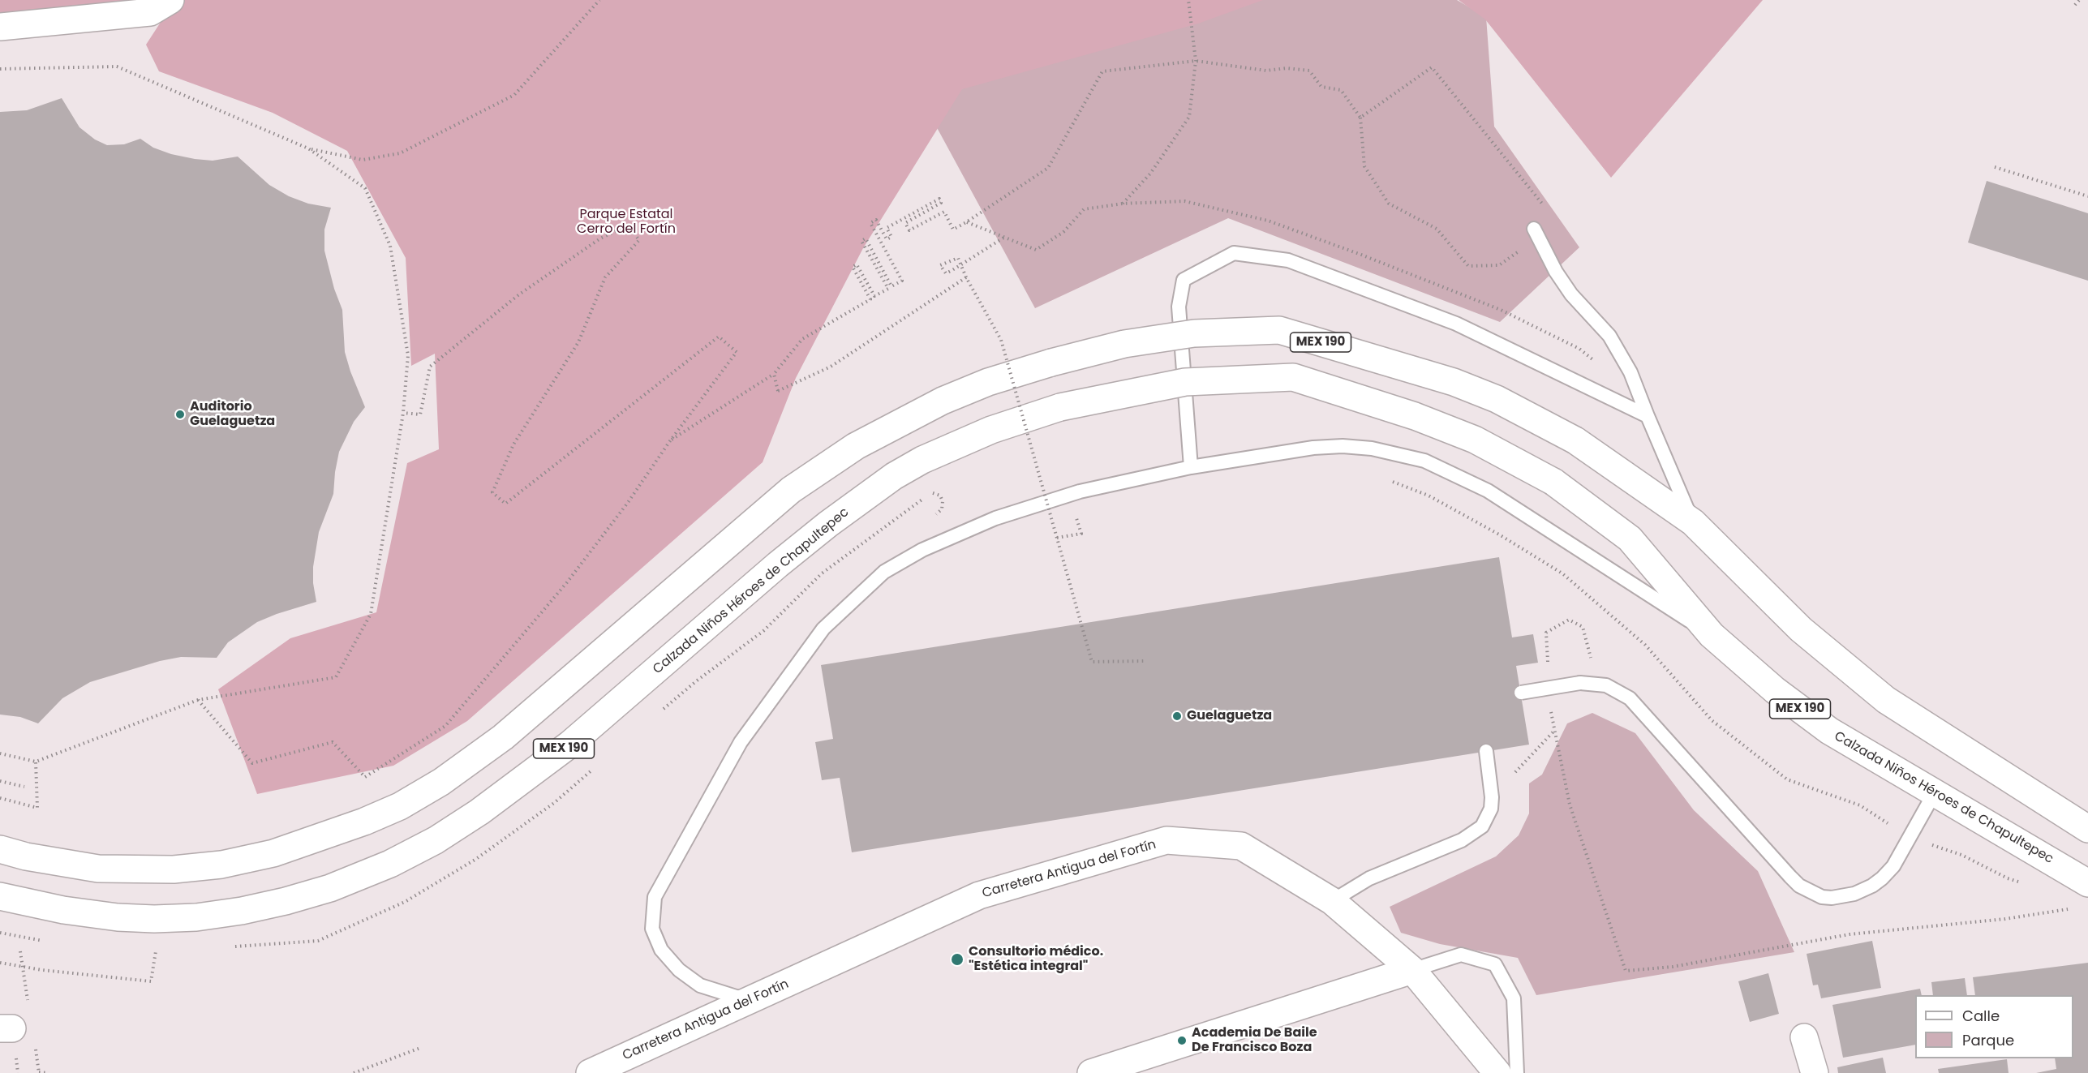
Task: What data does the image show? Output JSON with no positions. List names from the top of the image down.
{
  "streets": {
    "main road": ["MEX 190", "Calzada Niños Héroes de Chapultepec", "Carretera Antigua del Fortín"]
  },
  "parks": ["Parque Estatal Cerro del Fortín"],
  "places": [
    "Auditorio Guelaguetza",
    "Guelaguetza",
    "Consultorio médico. \"Estética integral\"",
    "Academia De Baile De Francisco Boza"
  ],
  "legend": ["Calle", "Parque"]
}
